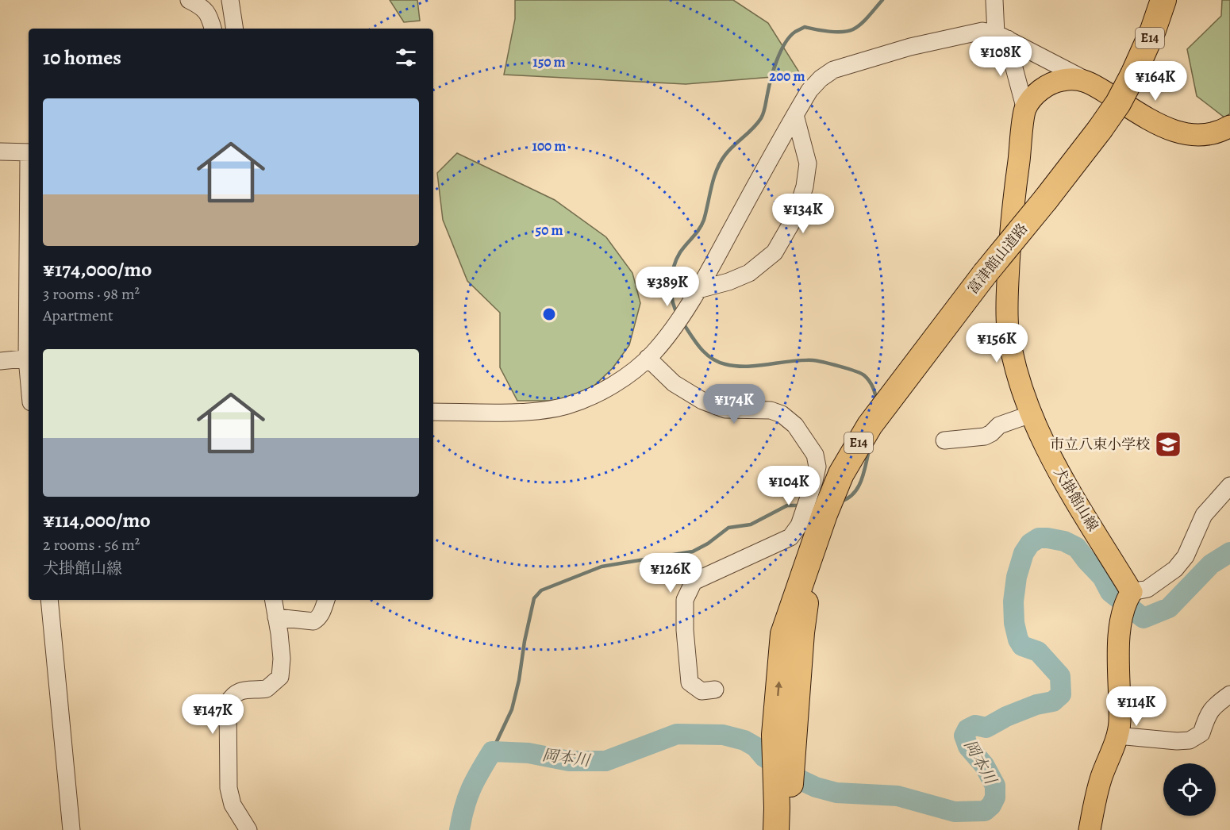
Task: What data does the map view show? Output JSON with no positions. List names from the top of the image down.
{
  "streets": {
    "highway": ["E14", "富津館山道路"],
    "main road": ["犬掛館山線"]
  },
  "water": ["岡本川"],
  "places": {
    "school or university": ["市立八束小学校"]
  },
  "page": {
    "heading": "10 homes",
    "price": [
      "¥108K",
      "¥164K",
      "¥134K",
      "¥389K",
      "¥156K",
      "¥174K",
      "¥104K",
      "¥126K",
      "¥114K",
      "¥147K"
    ],
    "list": [
      {
        "name": "¥174,000/mo",
        "note": "3 rooms · 98 m² · Apartment"
      },
      {
        "name": "¥114,000/mo",
        "note": "2 rooms · 56 m² · 犬掛館山線"
      }
    ]
  },
  "rings": [
    "150 m",
    "200 m",
    "100 m",
    "50 m"
  ]
}
